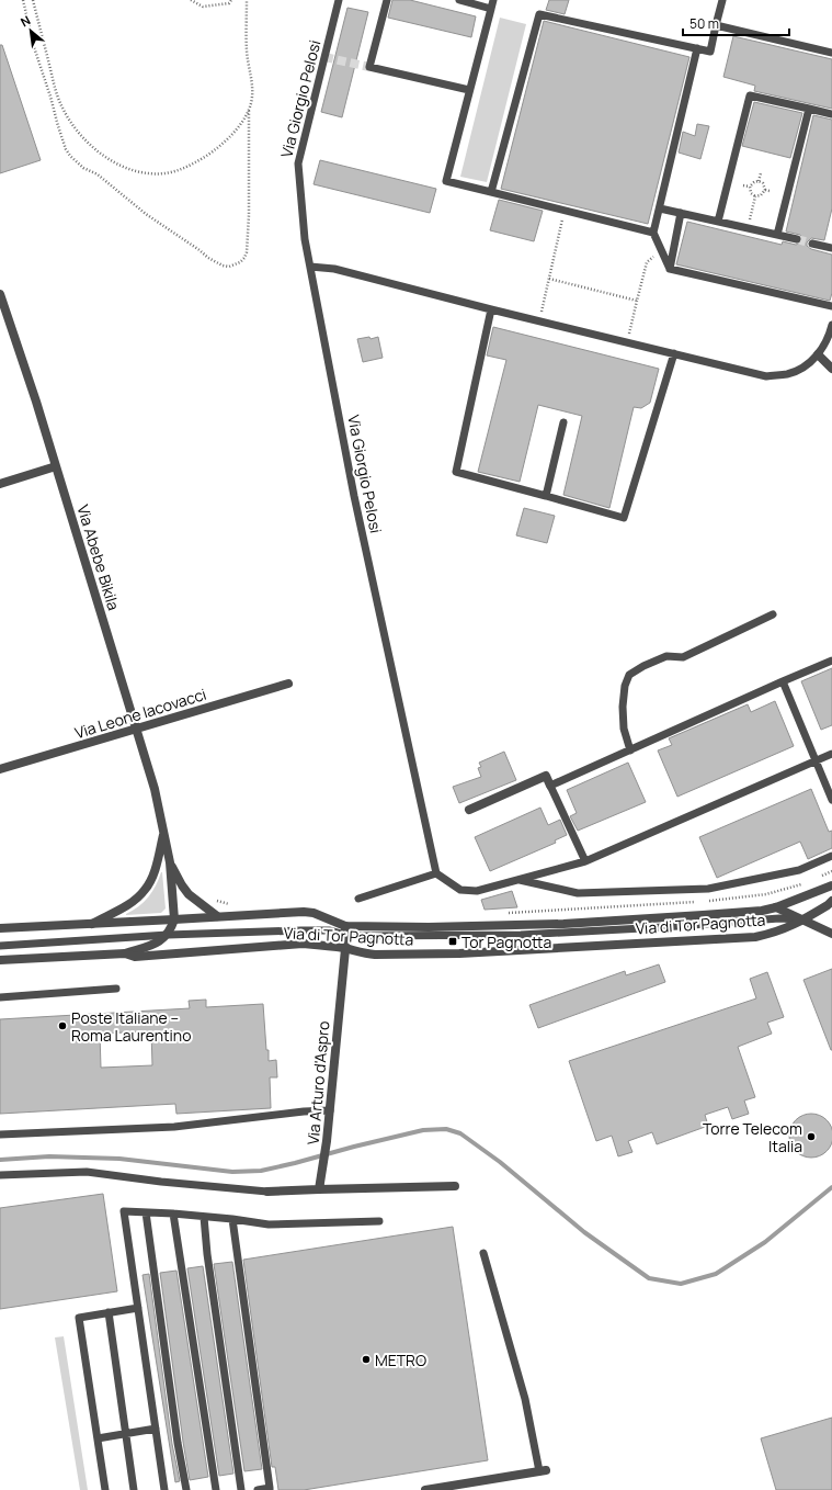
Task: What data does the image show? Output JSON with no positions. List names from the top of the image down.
{
  "streets": {
    "street": [
      "Via Abebe Bikila",
      "Via Leone Iacovacci",
      "Via di Tor Pagnotta",
      "Via Arturo d'Aspro"
    ],
    "lane": ["Via Giorgio Pelosi"]
  },
  "crossings": [
    ["Via Abebe Bikila", "Via Leone Iacovacci"],
    ["Via Abebe Bikila", "Via di Tor Pagnotta"],
    ["Via di Tor Pagnotta", "Via Arturo d'Aspro"]
  ],
  "places": {
    "transit": ["Tor Pagnotta"],
    "other": ["Poste Italiane – Roma Laurentino", "Torre Telecom Italia", "METRO"]
  },
  "scale_bar": "50 m",
  "north": "top left"
}
